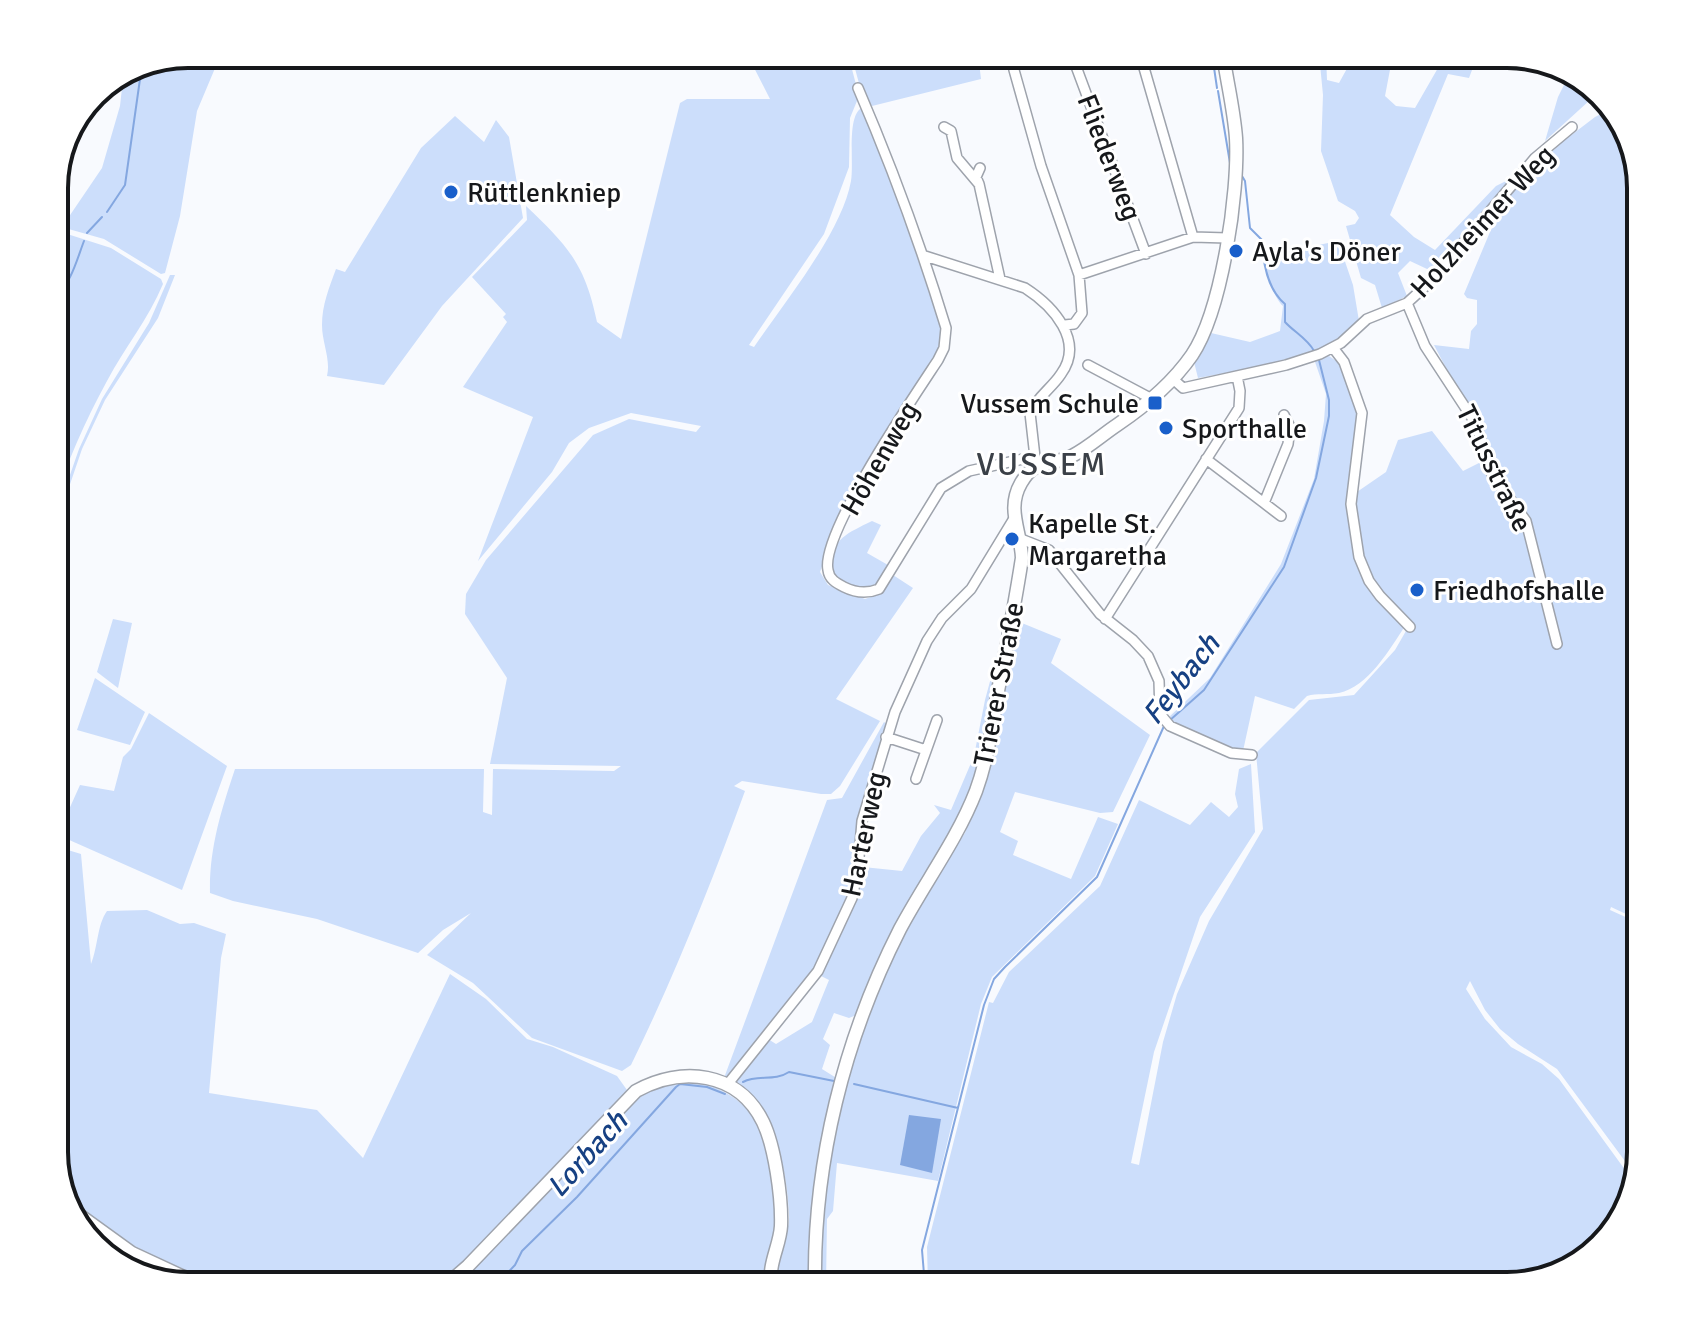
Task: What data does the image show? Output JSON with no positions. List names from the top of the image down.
{
  "streets": {
    "main road": ["Trierer Straße"],
    "street": [
      "Fliederweg",
      "Holzheimer Weg",
      "Höhenweg",
      "Titusstraße",
      "Harterweg"
    ]
  },
  "crossings": [
    ["Holzheimer Weg", "Titusstraße"],
    ["Trierer Straße", "Harterweg"]
  ],
  "districts": ["VUSSEM"],
  "water": ["Feybach", "Lorbach"],
  "places": {
    "other": [
      "Rüttlenkniep",
      "Ayla's Döner",
      "Sporthalle",
      "Kapelle St. Margaretha",
      "Friedhofshalle"
    ],
    "transit": ["Vussem Schule"]
  }
}
